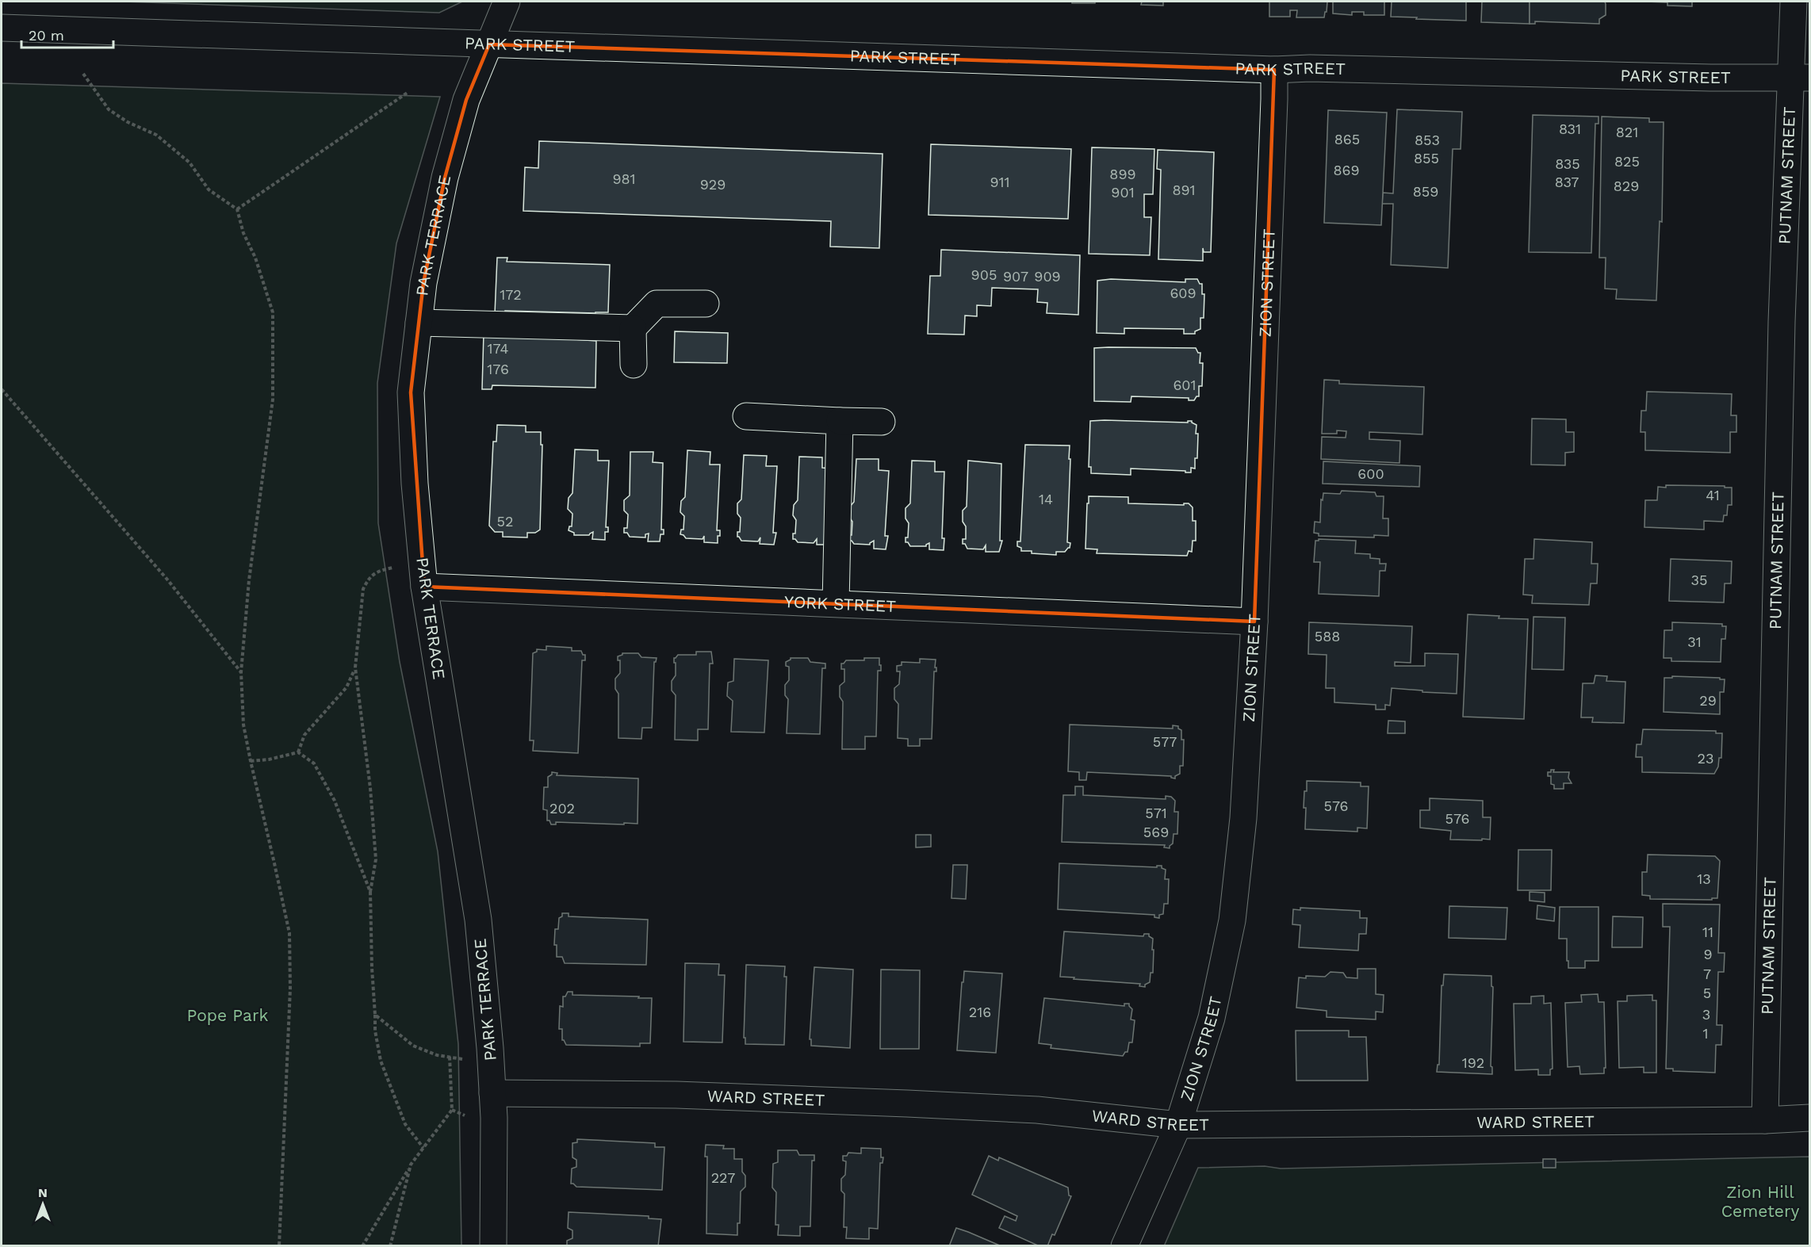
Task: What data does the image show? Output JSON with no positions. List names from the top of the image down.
{
  "streets": {
    "street": [
      "PARK STREET",
      "PUTNAM STREET",
      "PARK TERRACE",
      "ZION STREET",
      "YORK STREET",
      "WARD STREET"
    ]
  },
  "crossings": [
    ["PARK STREET", "PUTNAM STREET"],
    ["PARK STREET", "PARK TERRACE"],
    ["PARK STREET", "ZION STREET"],
    ["PUTNAM STREET", "WARD STREET"],
    ["PARK TERRACE", "YORK STREET"],
    ["PARK TERRACE", "WARD STREET"],
    ["ZION STREET", "YORK STREET"],
    ["ZION STREET", "WARD STREET"]
  ],
  "parks": ["Pope Park", "Zion Hill Cemetery"],
  "house_numbers": [
    "831",
    "821",
    "865",
    "853",
    "855",
    "825",
    "835",
    "869",
    "899",
    "981",
    "911",
    "837",
    "929",
    "829",
    "891",
    "859",
    "901",
    "905",
    "907",
    "909",
    "609",
    "172",
    "174",
    "176",
    "601",
    "600",
    "41",
    "14",
    "52",
    "35",
    "588",
    "31",
    "29",
    "577",
    "23",
    "576",
    "202",
    "571",
    "576",
    "569",
    "13",
    "11",
    "9",
    "7",
    "5",
    "216",
    "3",
    "1",
    "192",
    "227"
  ],
  "scale_bar": "20 m",
  "north": "top"
}
